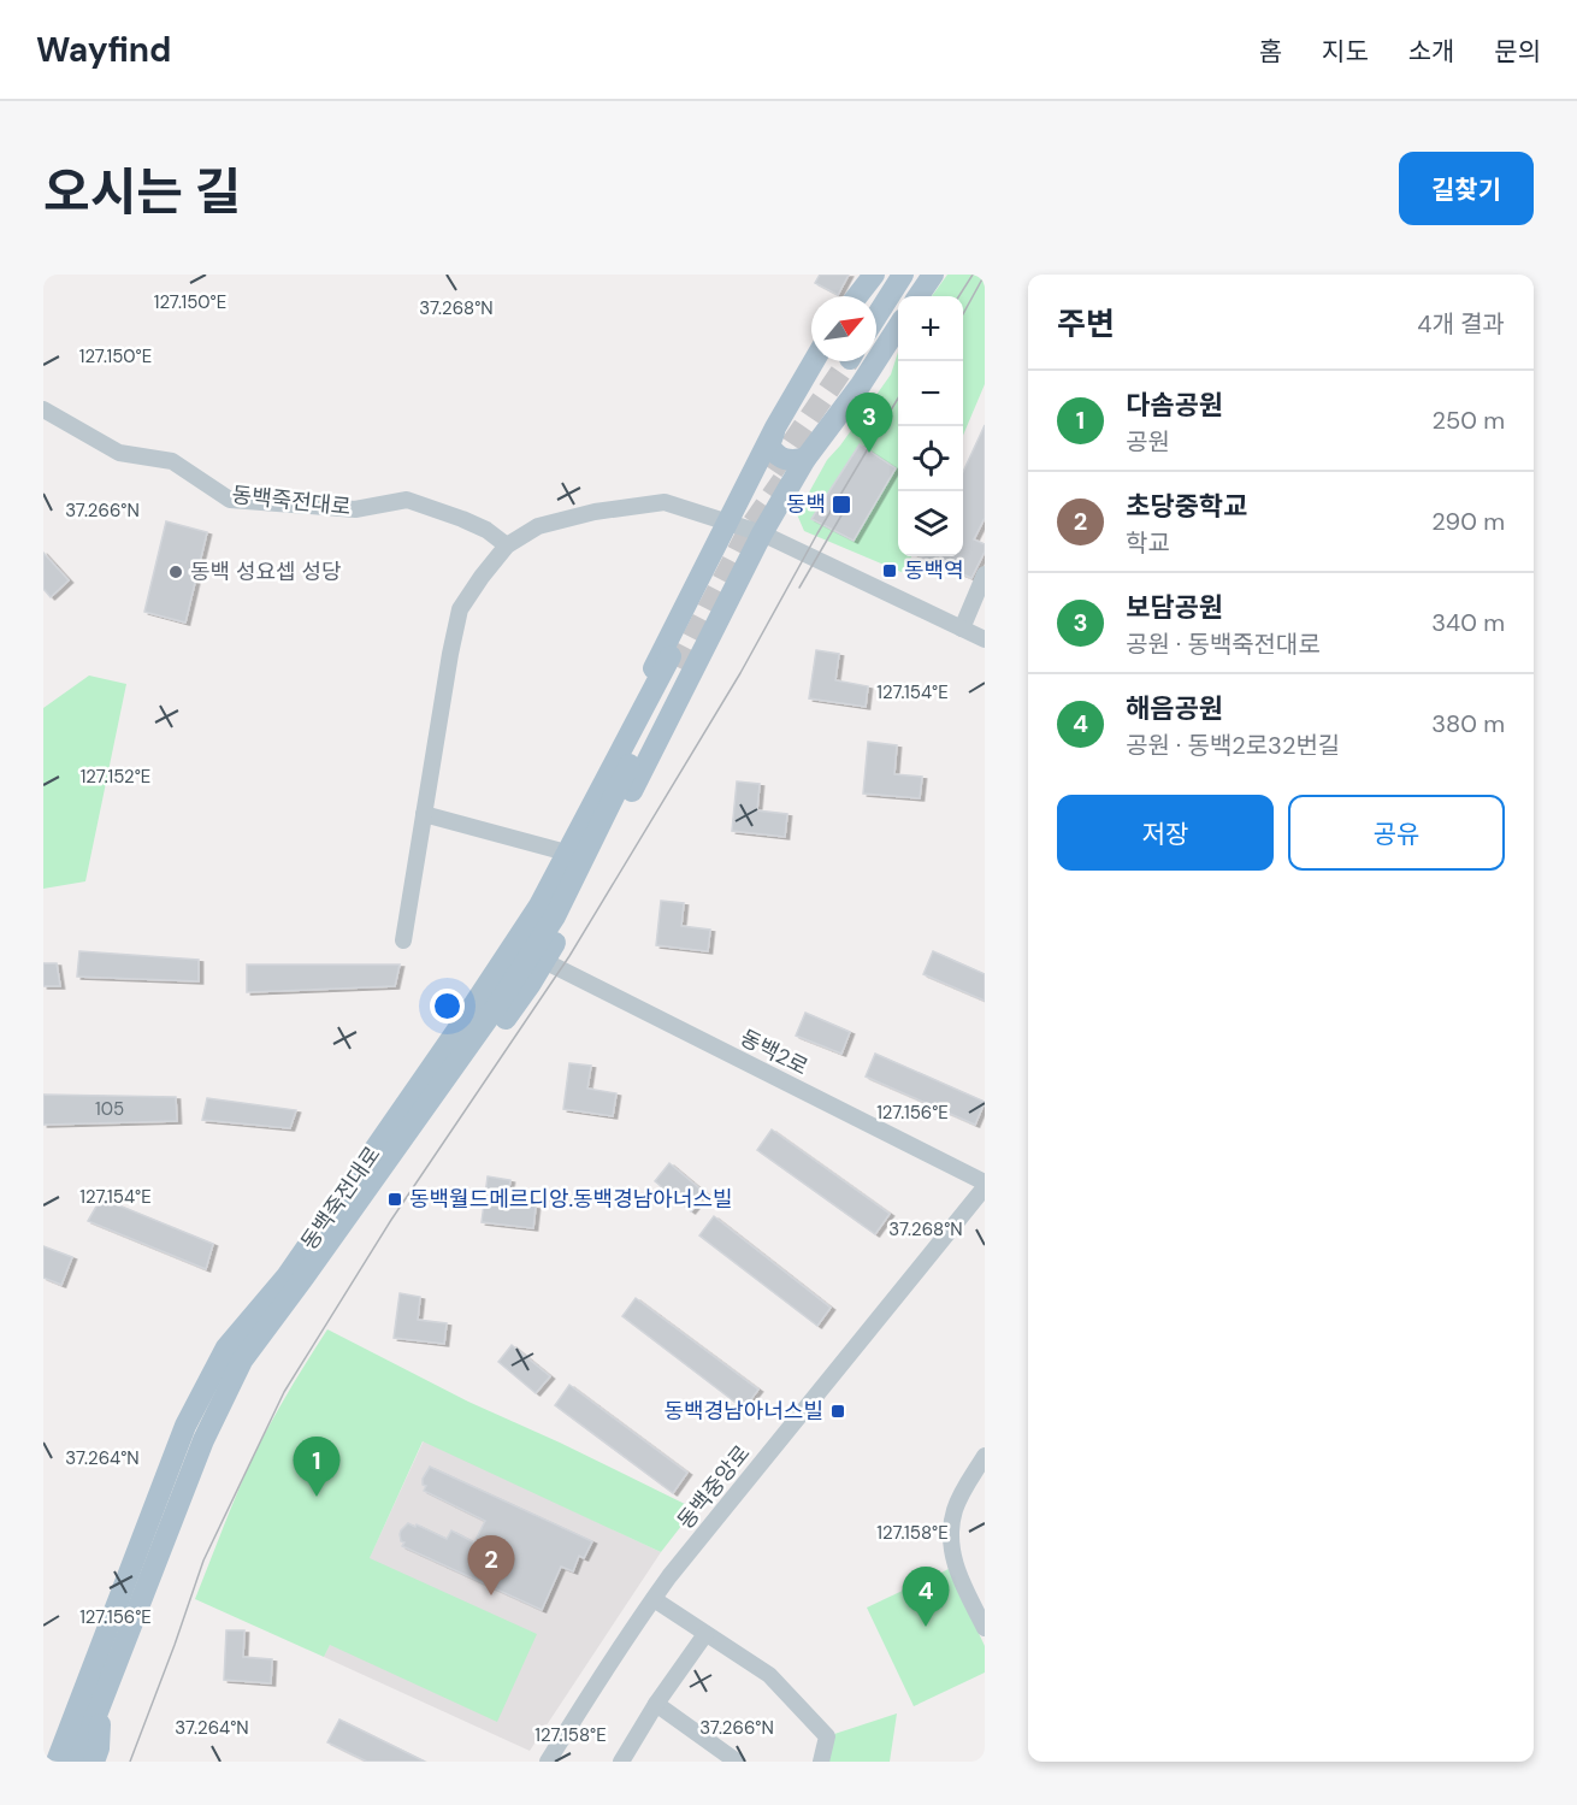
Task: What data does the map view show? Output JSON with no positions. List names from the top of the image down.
{
  "streets": {
    "main road": ["동백죽전대로"],
    "street": ["동백2로", "동백중앙로"]
  },
  "crossings": [
    ["동백2로", "동백중앙로"]
  ],
  "places": {
    "transit": [
      "동백",
      "동백역",
      "동백월드메르디앙.동백경남아너스빌",
      "동백경남아너스빌"
    ],
    "other": ["동백 성요셉 성당"]
  },
  "house_numbers": ["105"],
  "north": "top right",
  "page": {
    "header": "Wayfind",
    "nav": [
      "홈",
      "지도",
      "소개",
      "문의"
    ],
    "title": "오시는 길",
    "buttons": [
      "길찾기",
      ["저장", "공유"]
    ],
    "heading": ["주변", "4개 결과"],
    "map_buttons": ["+", "−"],
    "list": [
      {
        "mark": "1",
        "name": "다솜공원",
        "note": "공원",
        "value": "250 m"
      },
      {
        "mark": "2",
        "name": "초당중학교",
        "note": "학교",
        "value": "290 m"
      },
      {
        "mark": "3",
        "name": "보담공원",
        "note": "공원 · 동백죽전대로",
        "value": "340 m"
      },
      {
        "mark": "4",
        "name": "해음공원",
        "note": "공원 · 동백2로32번길",
        "value": "380 m"
      }
    ],
    "pins": [
      "3",
      "1",
      "2",
      "4"
    ]
  },
  "coordinates": [
    "127.150°E",
    "37.268°N",
    "37.266°N",
    "127.154°E",
    "127.152°E",
    "127.156°E",
    "37.264°N",
    "127.158°E"
  ]
}
